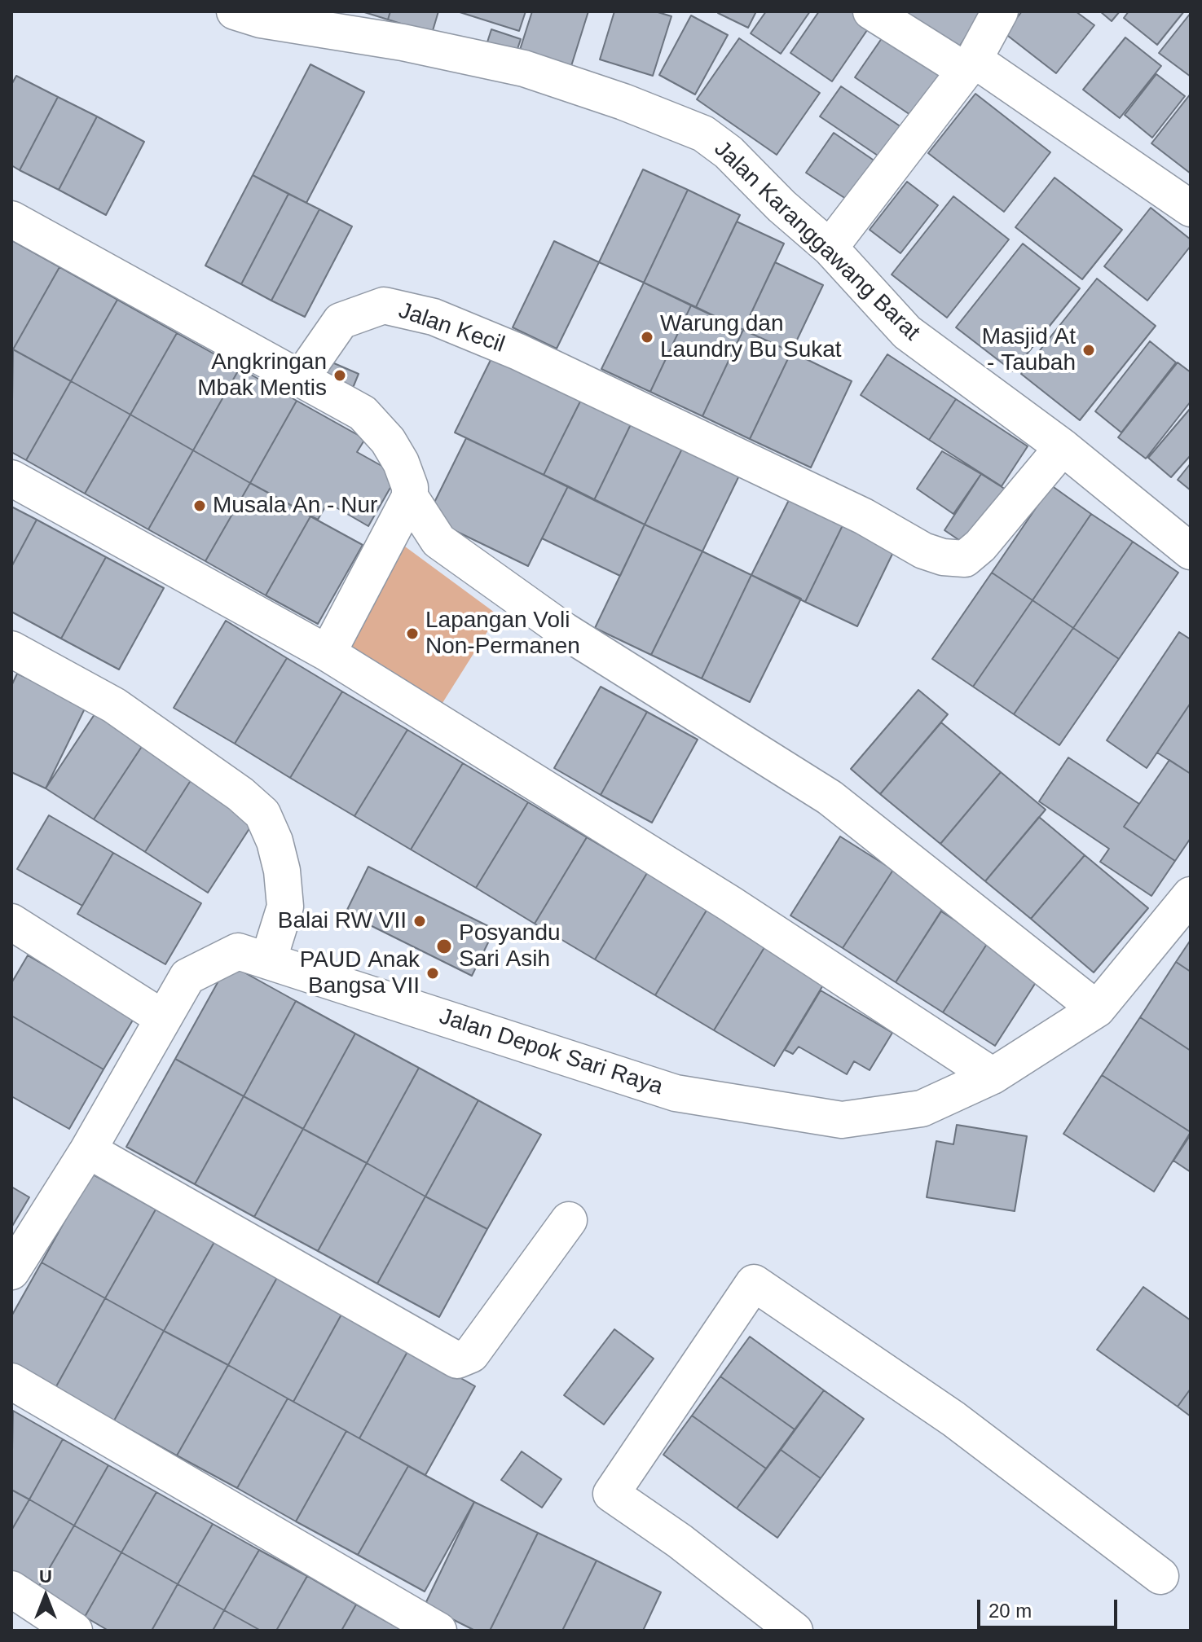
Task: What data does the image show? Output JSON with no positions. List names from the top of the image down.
{
  "streets": {
    "street": ["Jalan Karanggawang Barat", "Jalan Kecil", "Jalan Depok Sari Raya"]
  },
  "crossings": [
    ["Jalan Karanggawang Barat", "Jalan Kecil"]
  ],
  "places": [
    "Warung dan Laundry Bu Sukat",
    "Masjid At - Taubah",
    "Angkringan Mbak Mentis",
    "Musala An - Nur",
    "Lapangan Voli Non-Permanen",
    "Balai RW VII",
    "Posyandu Sari Asih",
    "PAUD Anak Bangsa VII"
  ],
  "scale_bar": "20 m",
  "north": "top"
}
